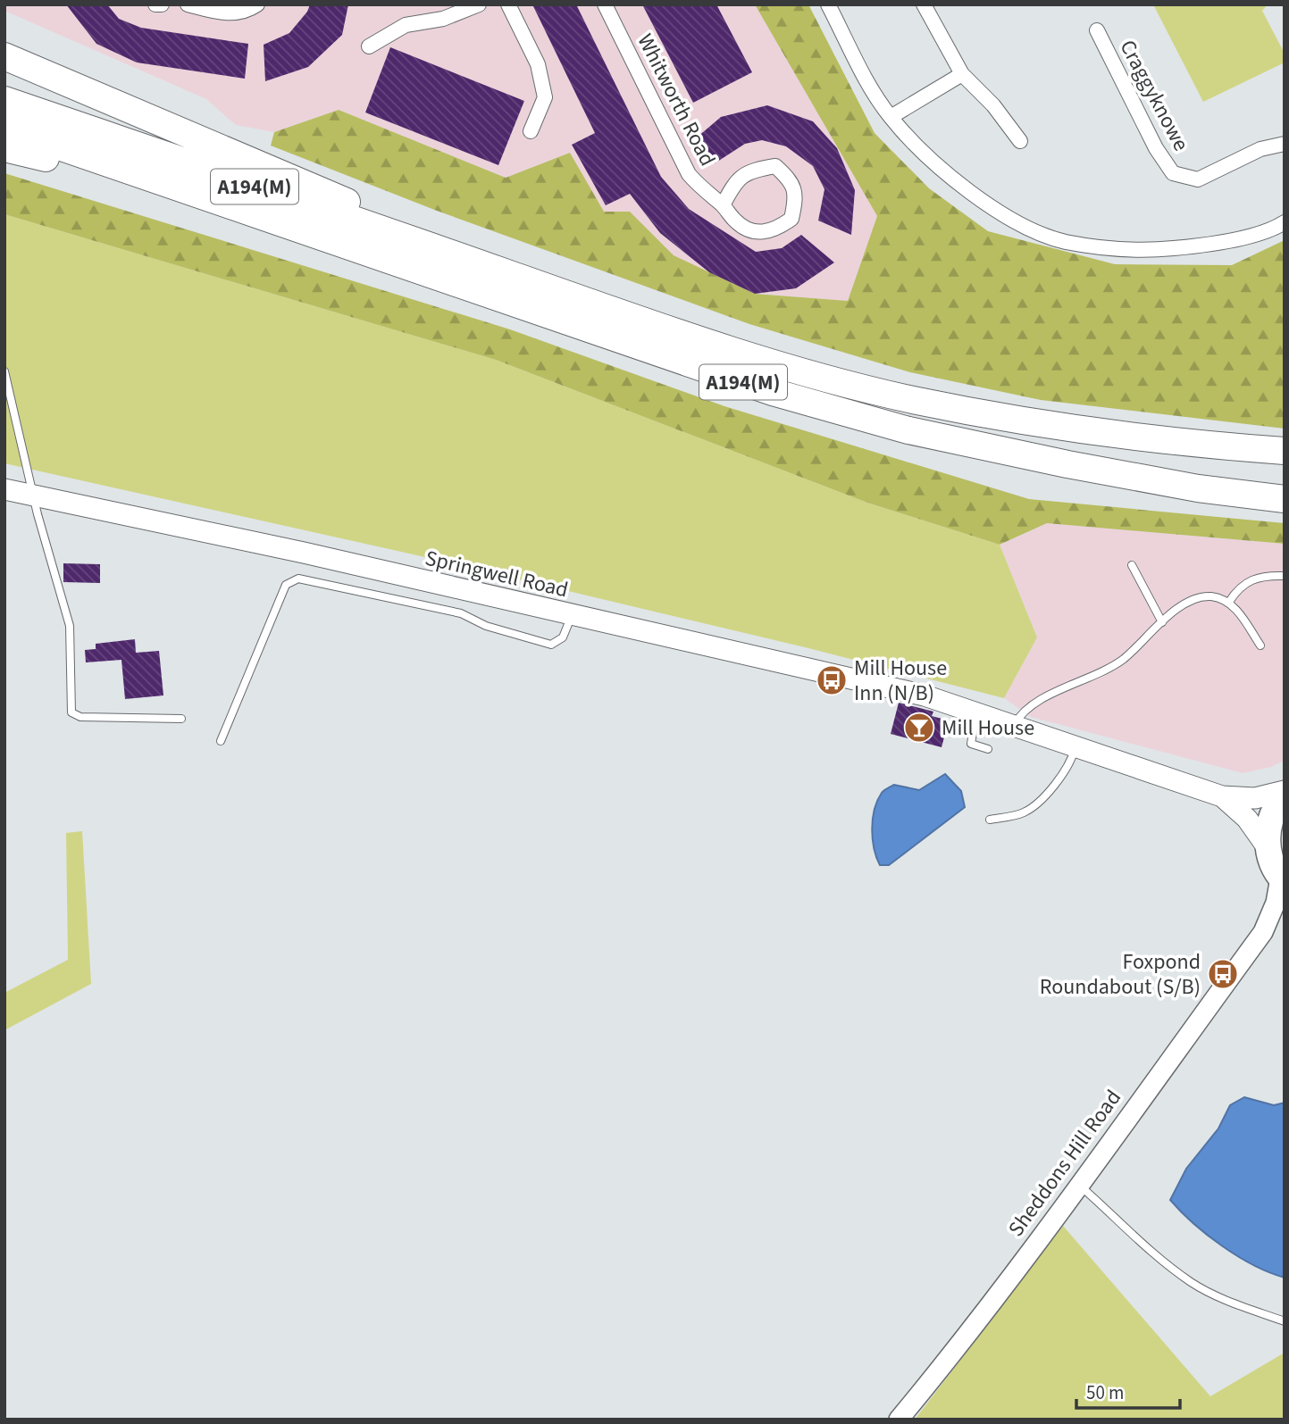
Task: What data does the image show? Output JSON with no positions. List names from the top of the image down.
{
  "streets": {
    "highway": ["A194(M)"],
    "main road": ["Springwell Road"],
    "street": ["Craggyknowe", "Whitworth Road", "Sheddons Hill Road"]
  },
  "places": {
    "bus stop": ["Mill House Inn (N/B)", "Foxpond Roundabout (S/B)"],
    "bar": ["Mill House"]
  },
  "scale_bar": "50 m"
}
